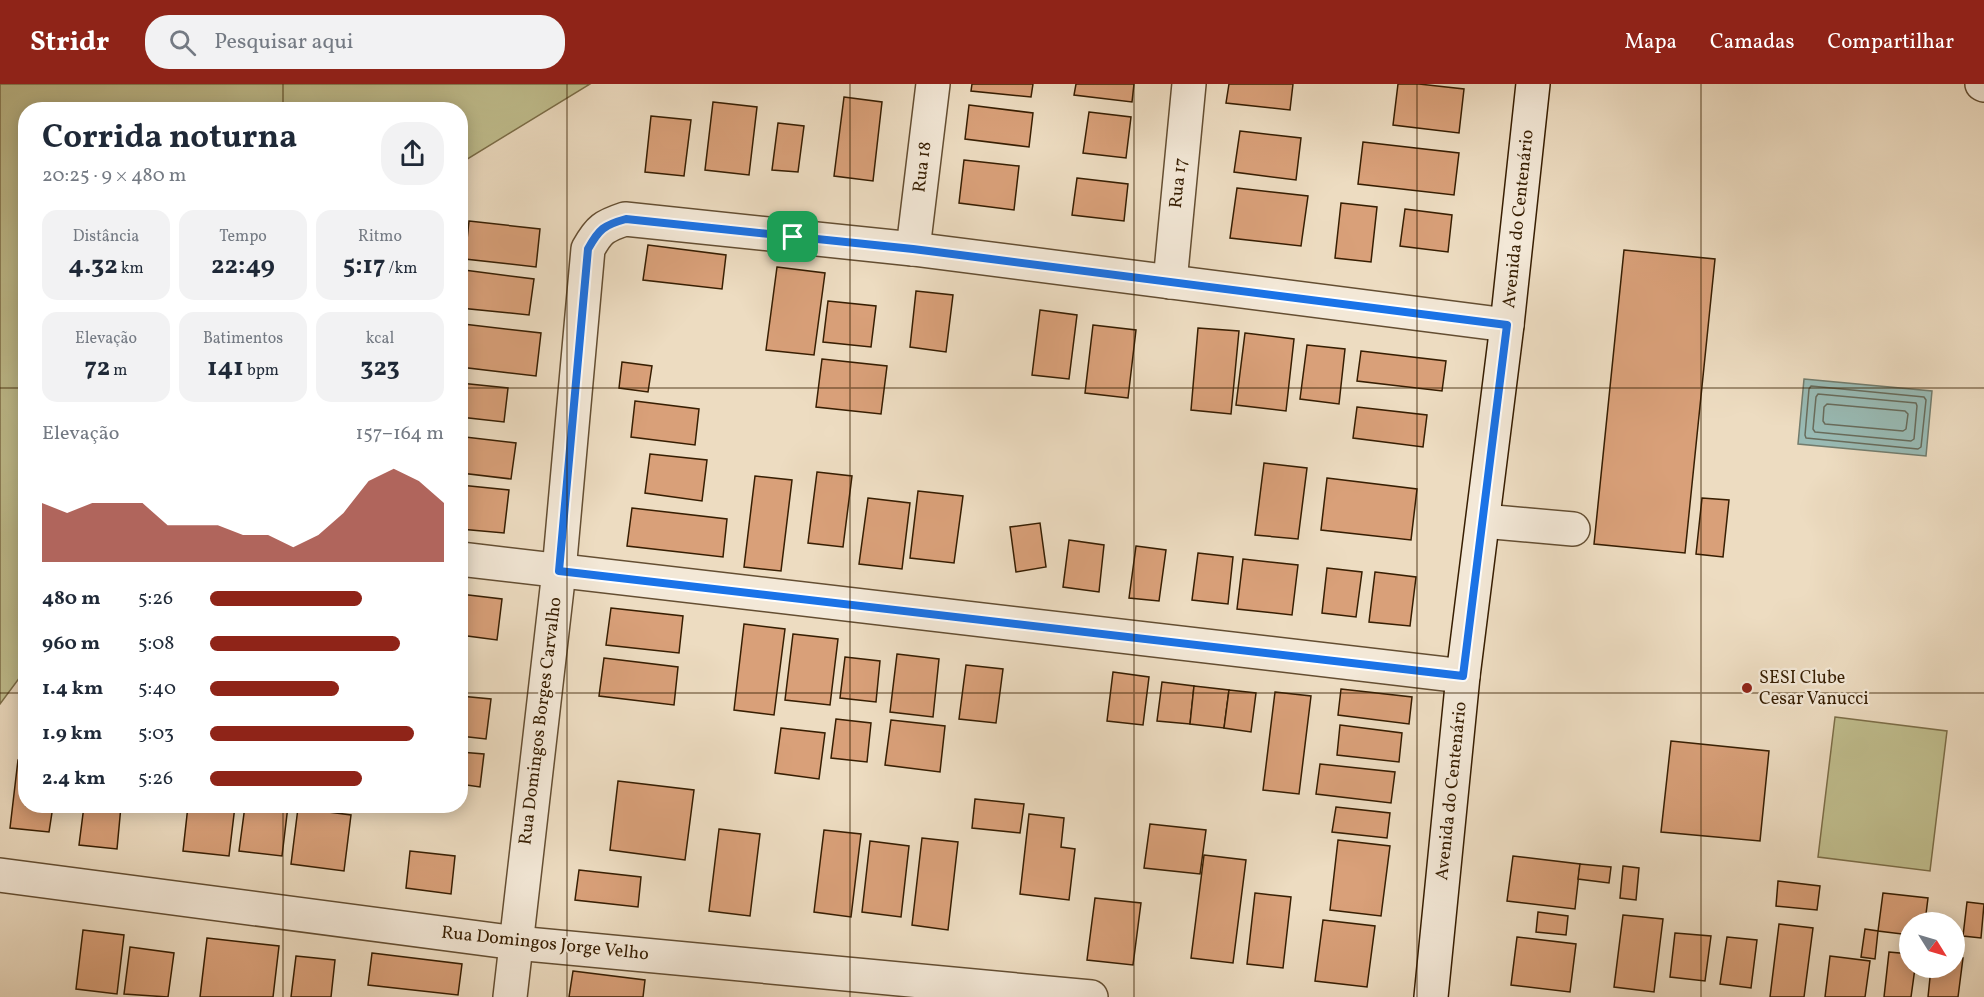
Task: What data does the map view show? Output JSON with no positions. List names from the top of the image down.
{
  "streets": {
    "street": [
      "Rua 18",
      "Rua 17",
      "Avenida do Centenário",
      "Rua Domingos Borges Carvalho",
      "Rua Domingos Jorge Velho"
    ]
  },
  "crossings": [
    ["Rua 18", "Rua Domingos Borges Carvalho"],
    ["Rua Domingos Borges Carvalho", "Rua Domingos Jorge Velho"]
  ],
  "places": ["SESI Clube Cesar Vanucci"],
  "north": "bottom right",
  "page": {
    "header": "Stridr",
    "search": "Pesquisar aqui",
    "nav": ["Mapa", "Camadas", "Compartilhar"],
    "heading": ["Corrida noturna", "20:25 · 9 × 480 m"],
    "stats": [
      ["Distância", "4.32 km"],
      ["Tempo", "22:49"],
      ["Ritmo", "5:17 /km"],
      ["Elevação", "72 m"],
      ["Batimentos", "141 bpm"],
      ["kcal", "323"]
    ],
    "chart": ["Elevação", "157–164 m"],
    "list": [
      {
        "name": "480 m",
        "note": "5:26"
      },
      {
        "name": "960 m",
        "note": "5:08"
      },
      {
        "name": "1.4 km",
        "note": "5:40"
      },
      {
        "name": "1.9 km",
        "note": "5:03"
      },
      {
        "name": "2.4 km",
        "note": "5:26"
      }
    ]
  }
}
